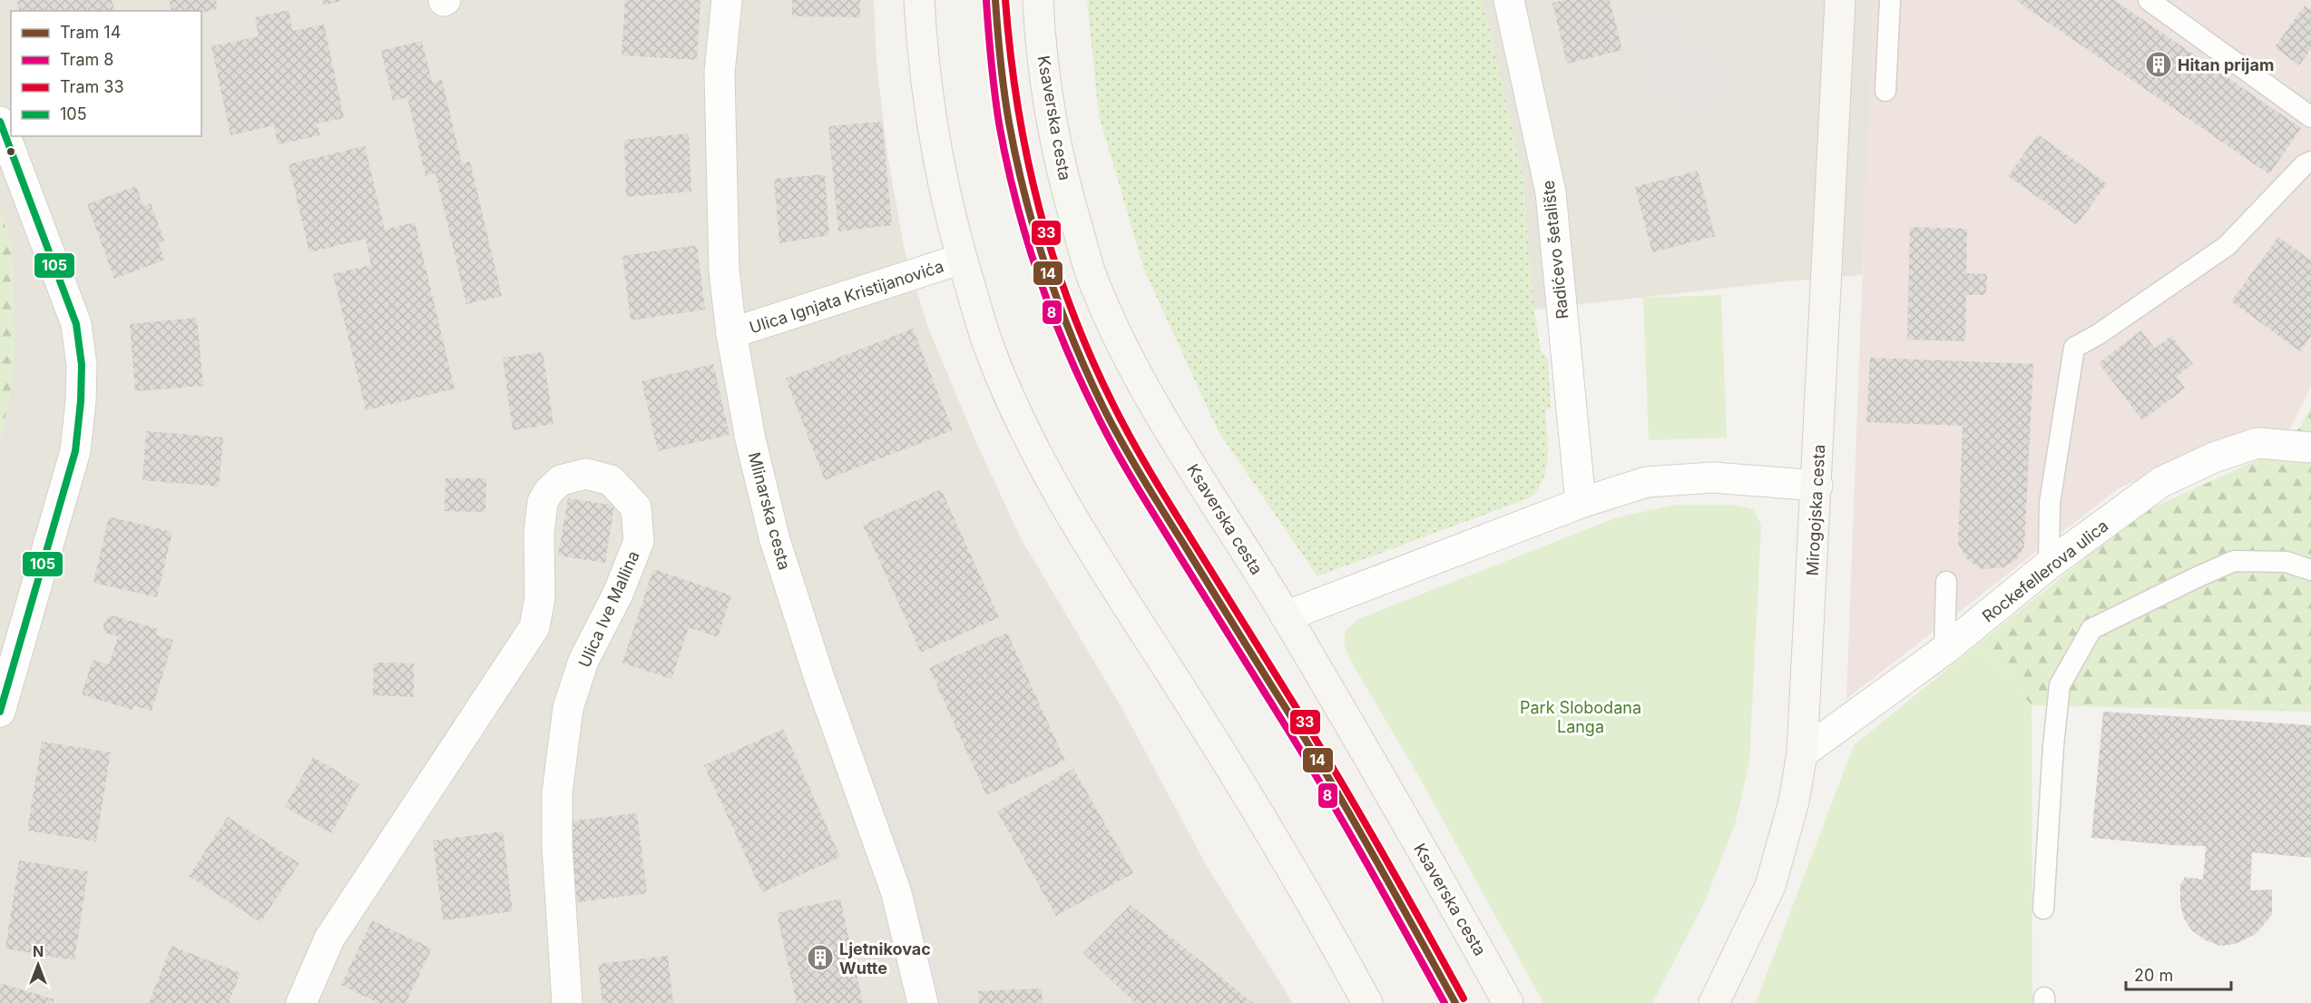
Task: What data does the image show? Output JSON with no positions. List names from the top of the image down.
{
  "streets": {
    "main road": ["Ksaverska cesta", "Mirogojska cesta"],
    "street": [
      "Radićevo šetalište",
      "Ulica Ignjata Kristijanovića",
      "Mlinarska cesta",
      "Rockefellerova ulica",
      "Ulica Ive Mallina"
    ]
  },
  "crossings": [
    ["Ulica Ignjata Kristijanovića", "Mlinarska cesta"],
    ["Mirogojska cesta", "Rockefellerova ulica"]
  ],
  "parks": ["Park Slobodana Langa"],
  "places": {
    "building": ["Hitan prijam", "Ljetnikovac Wutte"]
  },
  "lines": [
    "tram line 14",
    "tram line 33",
    "tram line 8",
    "transit line 105"
  ],
  "legend": [
    "Tram 14",
    "Tram 8",
    "Tram 33",
    "105"
  ],
  "scale_bar": "20 m",
  "north": "top"
}
